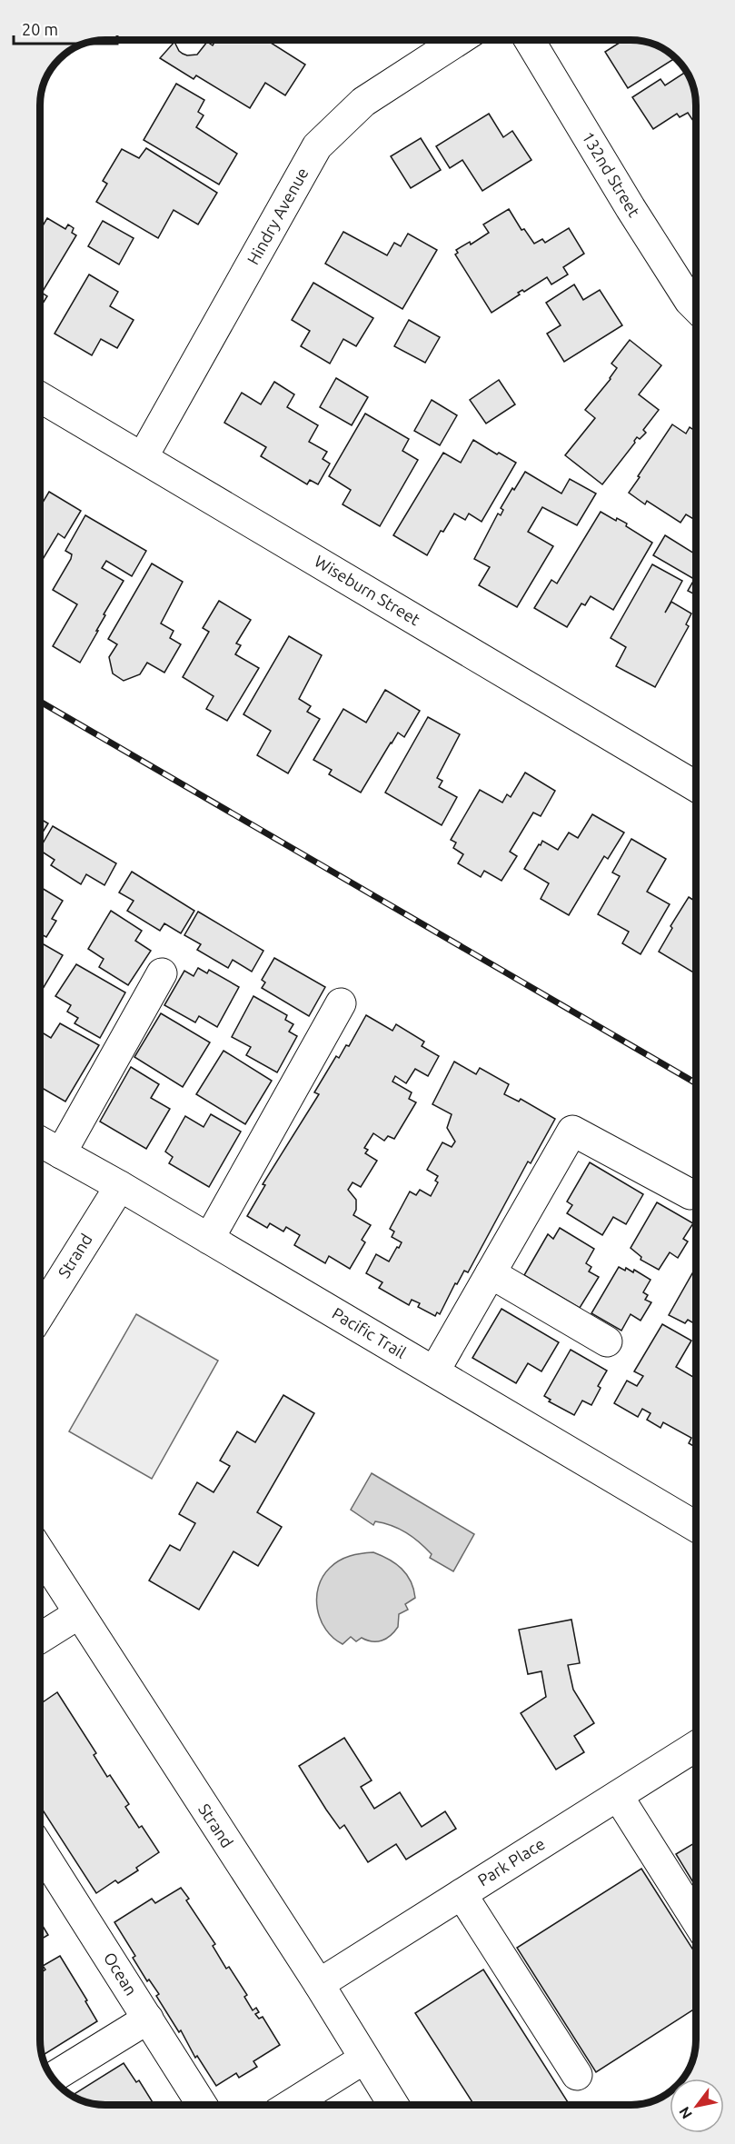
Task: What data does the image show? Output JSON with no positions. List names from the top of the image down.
{
  "streets": {
    "street": [
      "132nd Street",
      "Hindry Avenue",
      "Wiseburn Street",
      "Strand",
      "Pacific Trail",
      "Park Place",
      "Ocean"
    ]
  },
  "crossings": [
    ["Hindry Avenue", "Wiseburn Street"],
    ["Strand", "Pacific Trail"],
    ["Strand", "Park Place"]
  ],
  "scale_bar": "20 m",
  "north": "bottom left"
}
